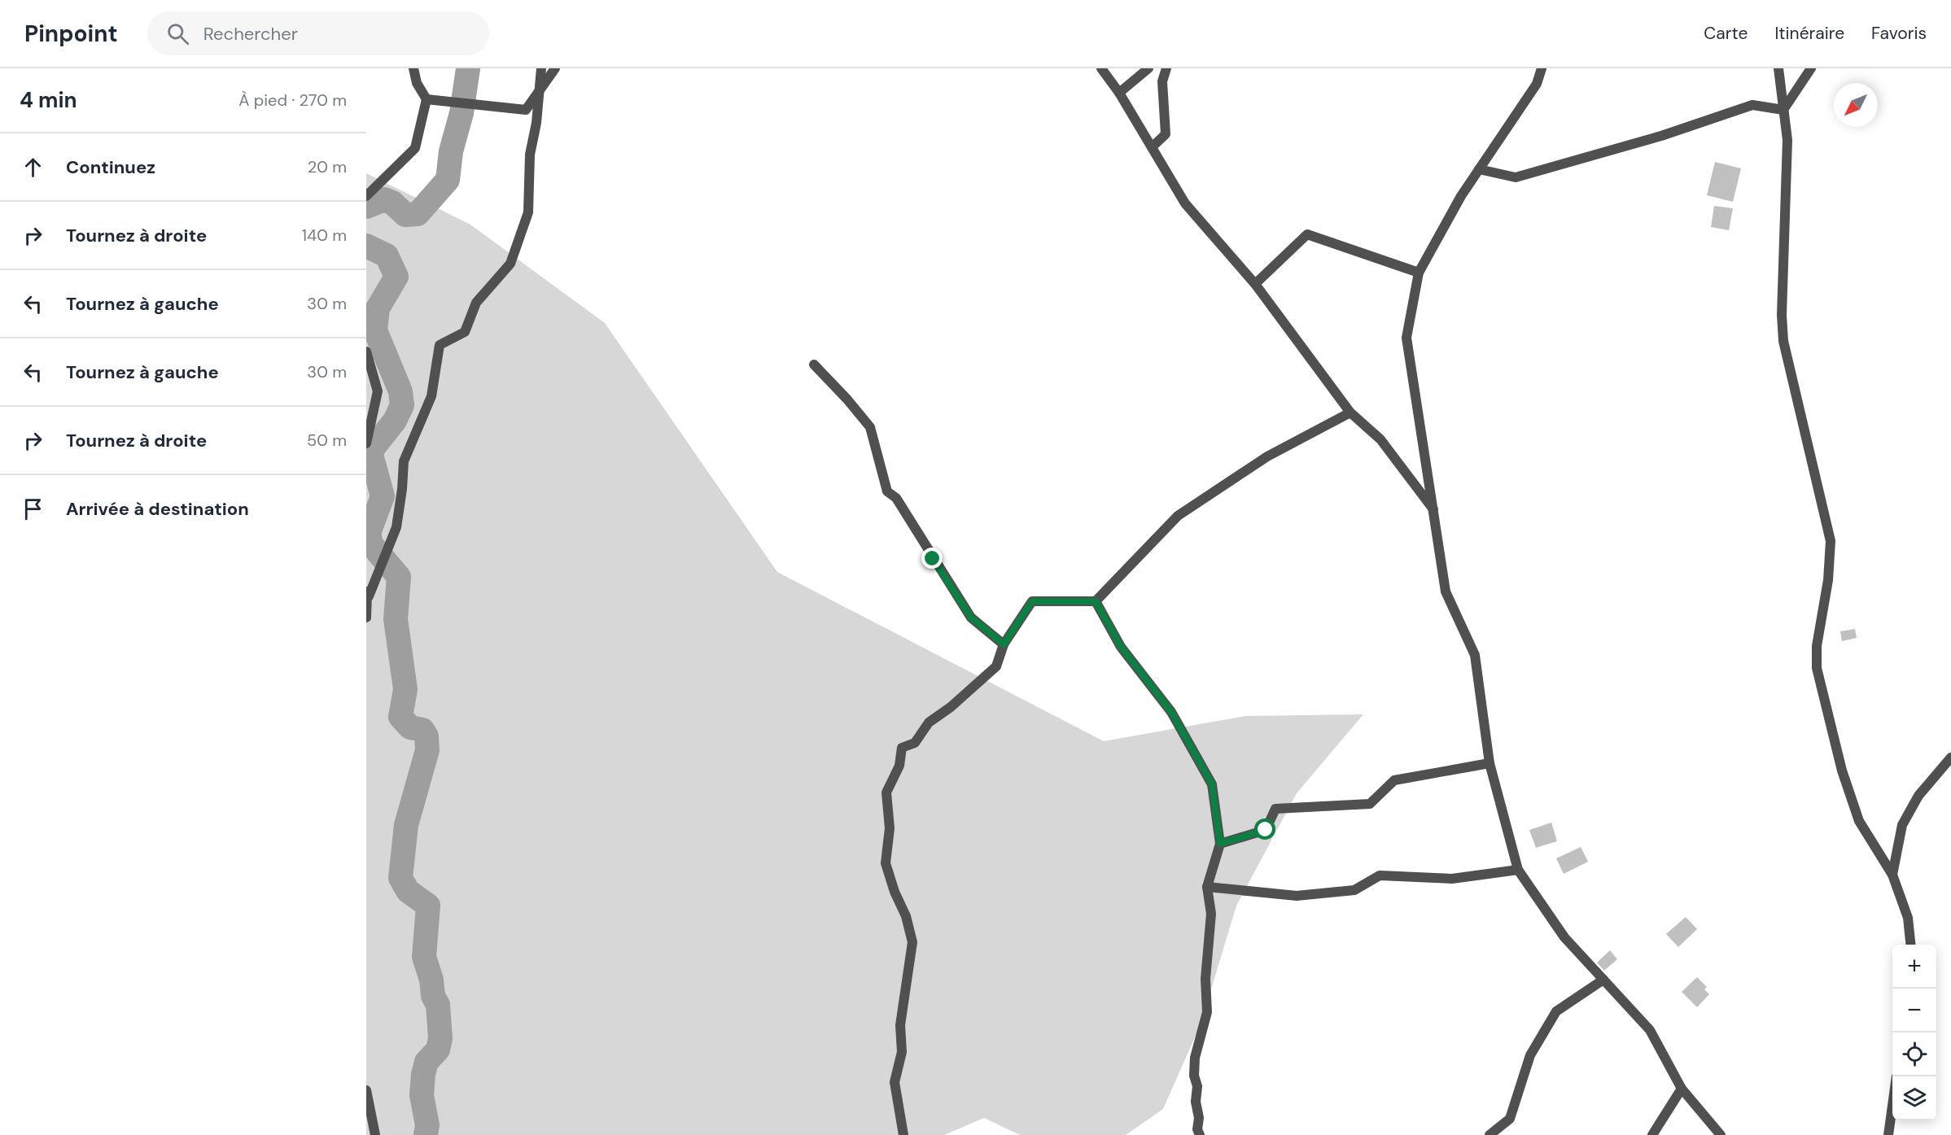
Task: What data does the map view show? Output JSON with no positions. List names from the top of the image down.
{
  "north": "bottom left",
  "page": {
    "header": "Pinpoint",
    "search": "Rechercher",
    "nav": ["Carte", "Itinéraire", "Favoris"],
    "heading": ["4 min", "À pied · 270 m"],
    "list": [
      ["Continuez", "20 m"],
      ["Tournez à droite", "140 m"],
      ["Tournez à gauche", "30 m"],
      ["Tournez à gauche", "30 m"],
      ["Tournez à droite", "50 m"],
      "Arrivée à destination"
    ],
    "map_buttons": ["+", "−"]
  }
}
